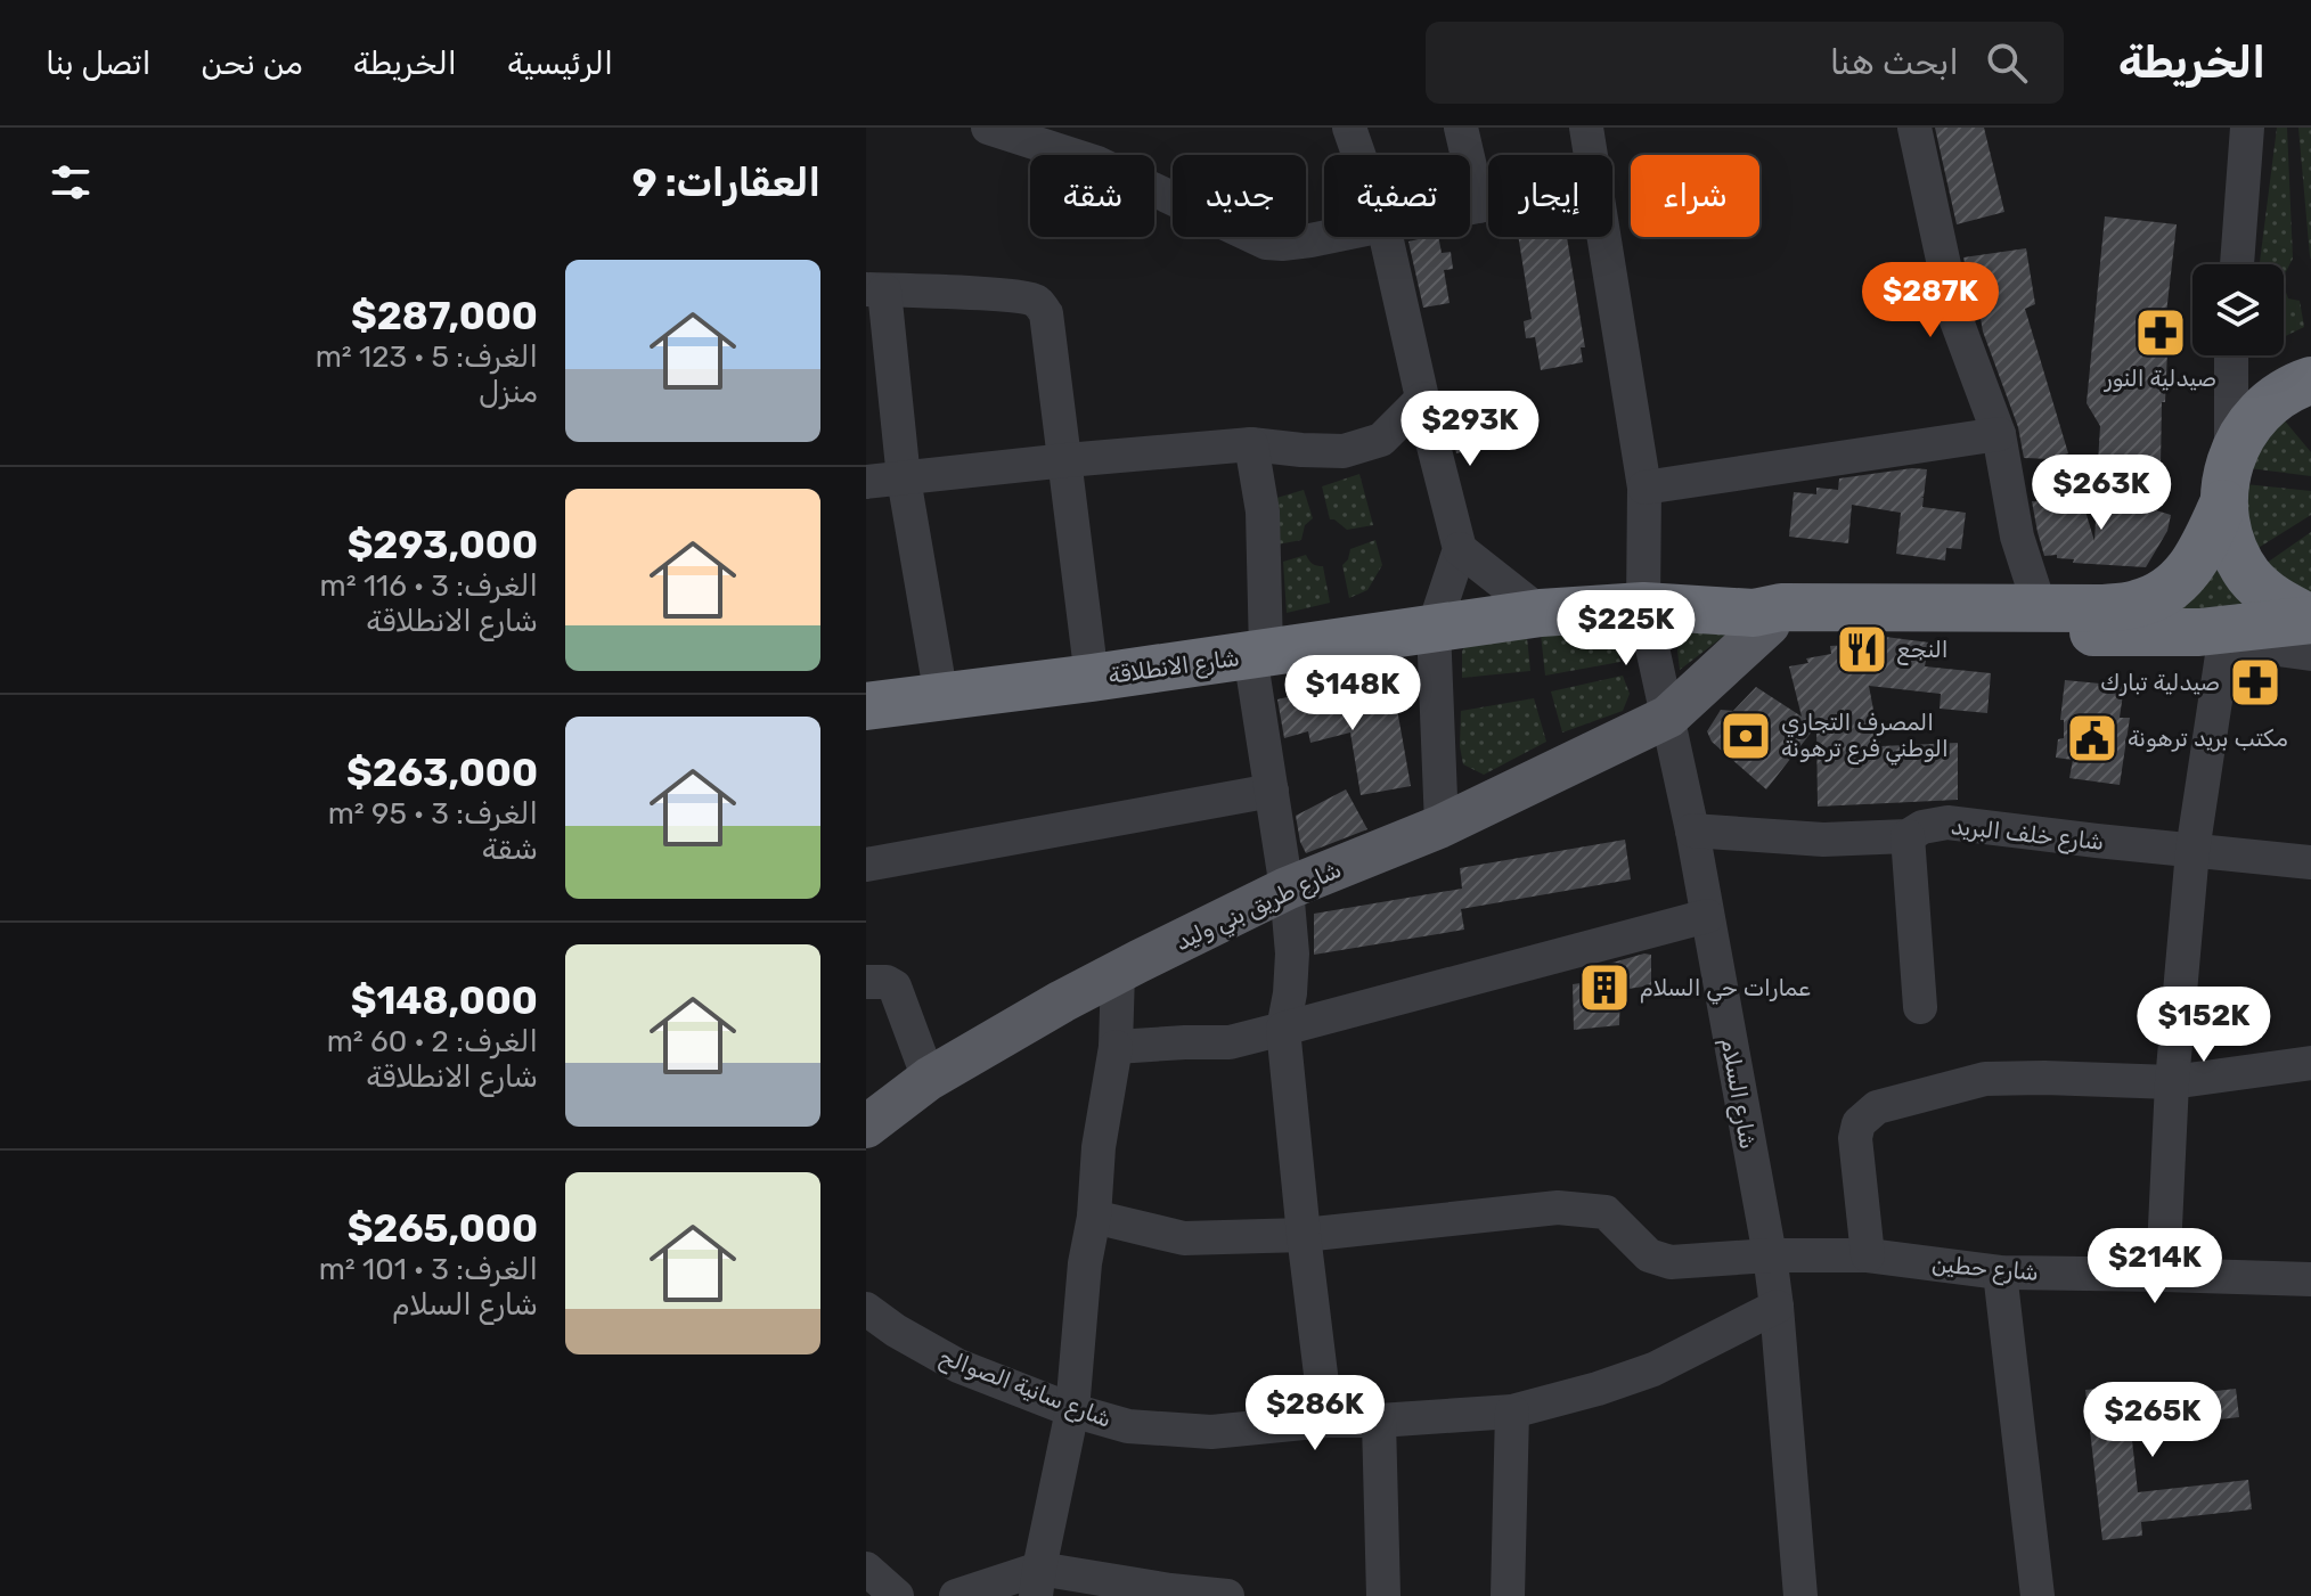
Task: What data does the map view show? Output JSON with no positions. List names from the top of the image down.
{
  "streets": {
    "highway": ["شارع الانطلاقة"],
    "main road": ["شارع طريق بني وليد"],
    "street": [
      "شارع خلف البريد",
      "شارع السلام",
      "شارع حطين",
      "شارع سانية الصوالح"
    ]
  },
  "crossings": [
    ["شارع الانطلاقة", "شارع طريق بني وليد"],
    ["شارع الانطلاقة", "شارع السلام"],
    ["شارع خلف البريد", "شارع السلام"],
    ["شارع طريق بني وليد", "شارع السلام"],
    ["شارع السلام", "شارع حطين"],
    ["شارع السلام", "شارع سانية الصوالح"]
  ],
  "places": {
    "pharmacy": ["صيدلية النور", "صيدلية تبارك"],
    "restaurant": ["النجع"],
    "bank": ["المصرف التجاري الوطني فرع ترهونة"],
    "public building": ["مكتب بريد ترهونة"],
    "building": ["عمارات حي السلام"]
  },
  "page": {
    "header": "الخريطة",
    "search": "ابحث هنا",
    "nav": [
      "الرئيسية",
      "الخريطة",
      "من نحن",
      "اتصل بنا"
    ],
    "heading": "العقارات: 9",
    "chip": [
      "شراء",
      "إيجار",
      "تصفية",
      "جديد",
      "شقة"
    ],
    "list": [
      {
        "name": "$287,000",
        "note": "الغرف: 5 · 123 m² · منزل"
      },
      {
        "name": "$293,000",
        "note": "الغرف: 3 · 116 m² · شارع الانطلاقة"
      },
      {
        "name": "$263,000",
        "note": "الغرف: 3 · 95 m² · شقة"
      },
      {
        "name": "$148,000",
        "note": "الغرف: 2 · 60 m² · شارع الانطلاقة"
      },
      {
        "name": "$265,000",
        "note": "الغرف: 3 · 101 m² · شارع السلام"
      }
    ],
    "price": [
      "$287K",
      "$293K",
      "$263K",
      "$225K",
      "$148K",
      "$152K",
      "$214K",
      "$286K",
      "$265K"
    ]
  }
}
